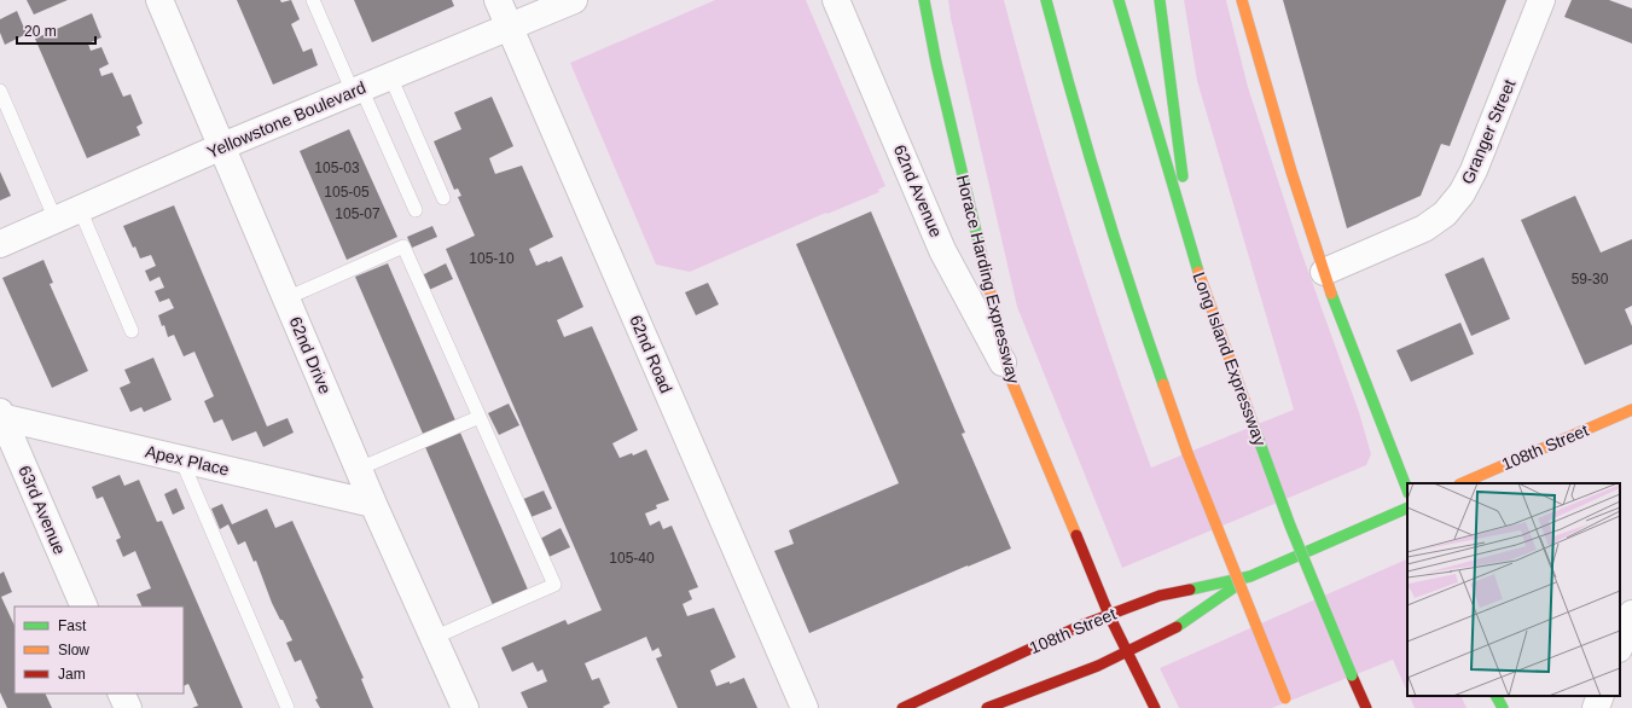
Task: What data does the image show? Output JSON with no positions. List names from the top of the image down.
{
  "streets": {
    "main road": ["Horace Harding Expressway", "Long Island Expressway", "108th Street"],
    "street": [
      "Yellowstone Boulevard",
      "Granger Street",
      "62nd Avenue",
      "62nd Road",
      "62nd Drive",
      "Apex Place",
      "63rd Avenue"
    ]
  },
  "crossings": [
    ["Yellowstone Boulevard", "62nd Road"],
    ["Yellowstone Boulevard", "62nd Drive"],
    ["62nd Avenue", "Horace Harding Expressway"],
    ["Horace Harding Expressway", "108th Street"],
    ["62nd Drive", "Apex Place"],
    ["Apex Place", "63rd Avenue"]
  ],
  "house_numbers": [
    "105-03",
    "105-05",
    "105-07",
    "105-10",
    "59-30",
    "105-40"
  ],
  "legend": ["Fast", "Slow", "Jam"],
  "scale_bar": "20 m"
}
